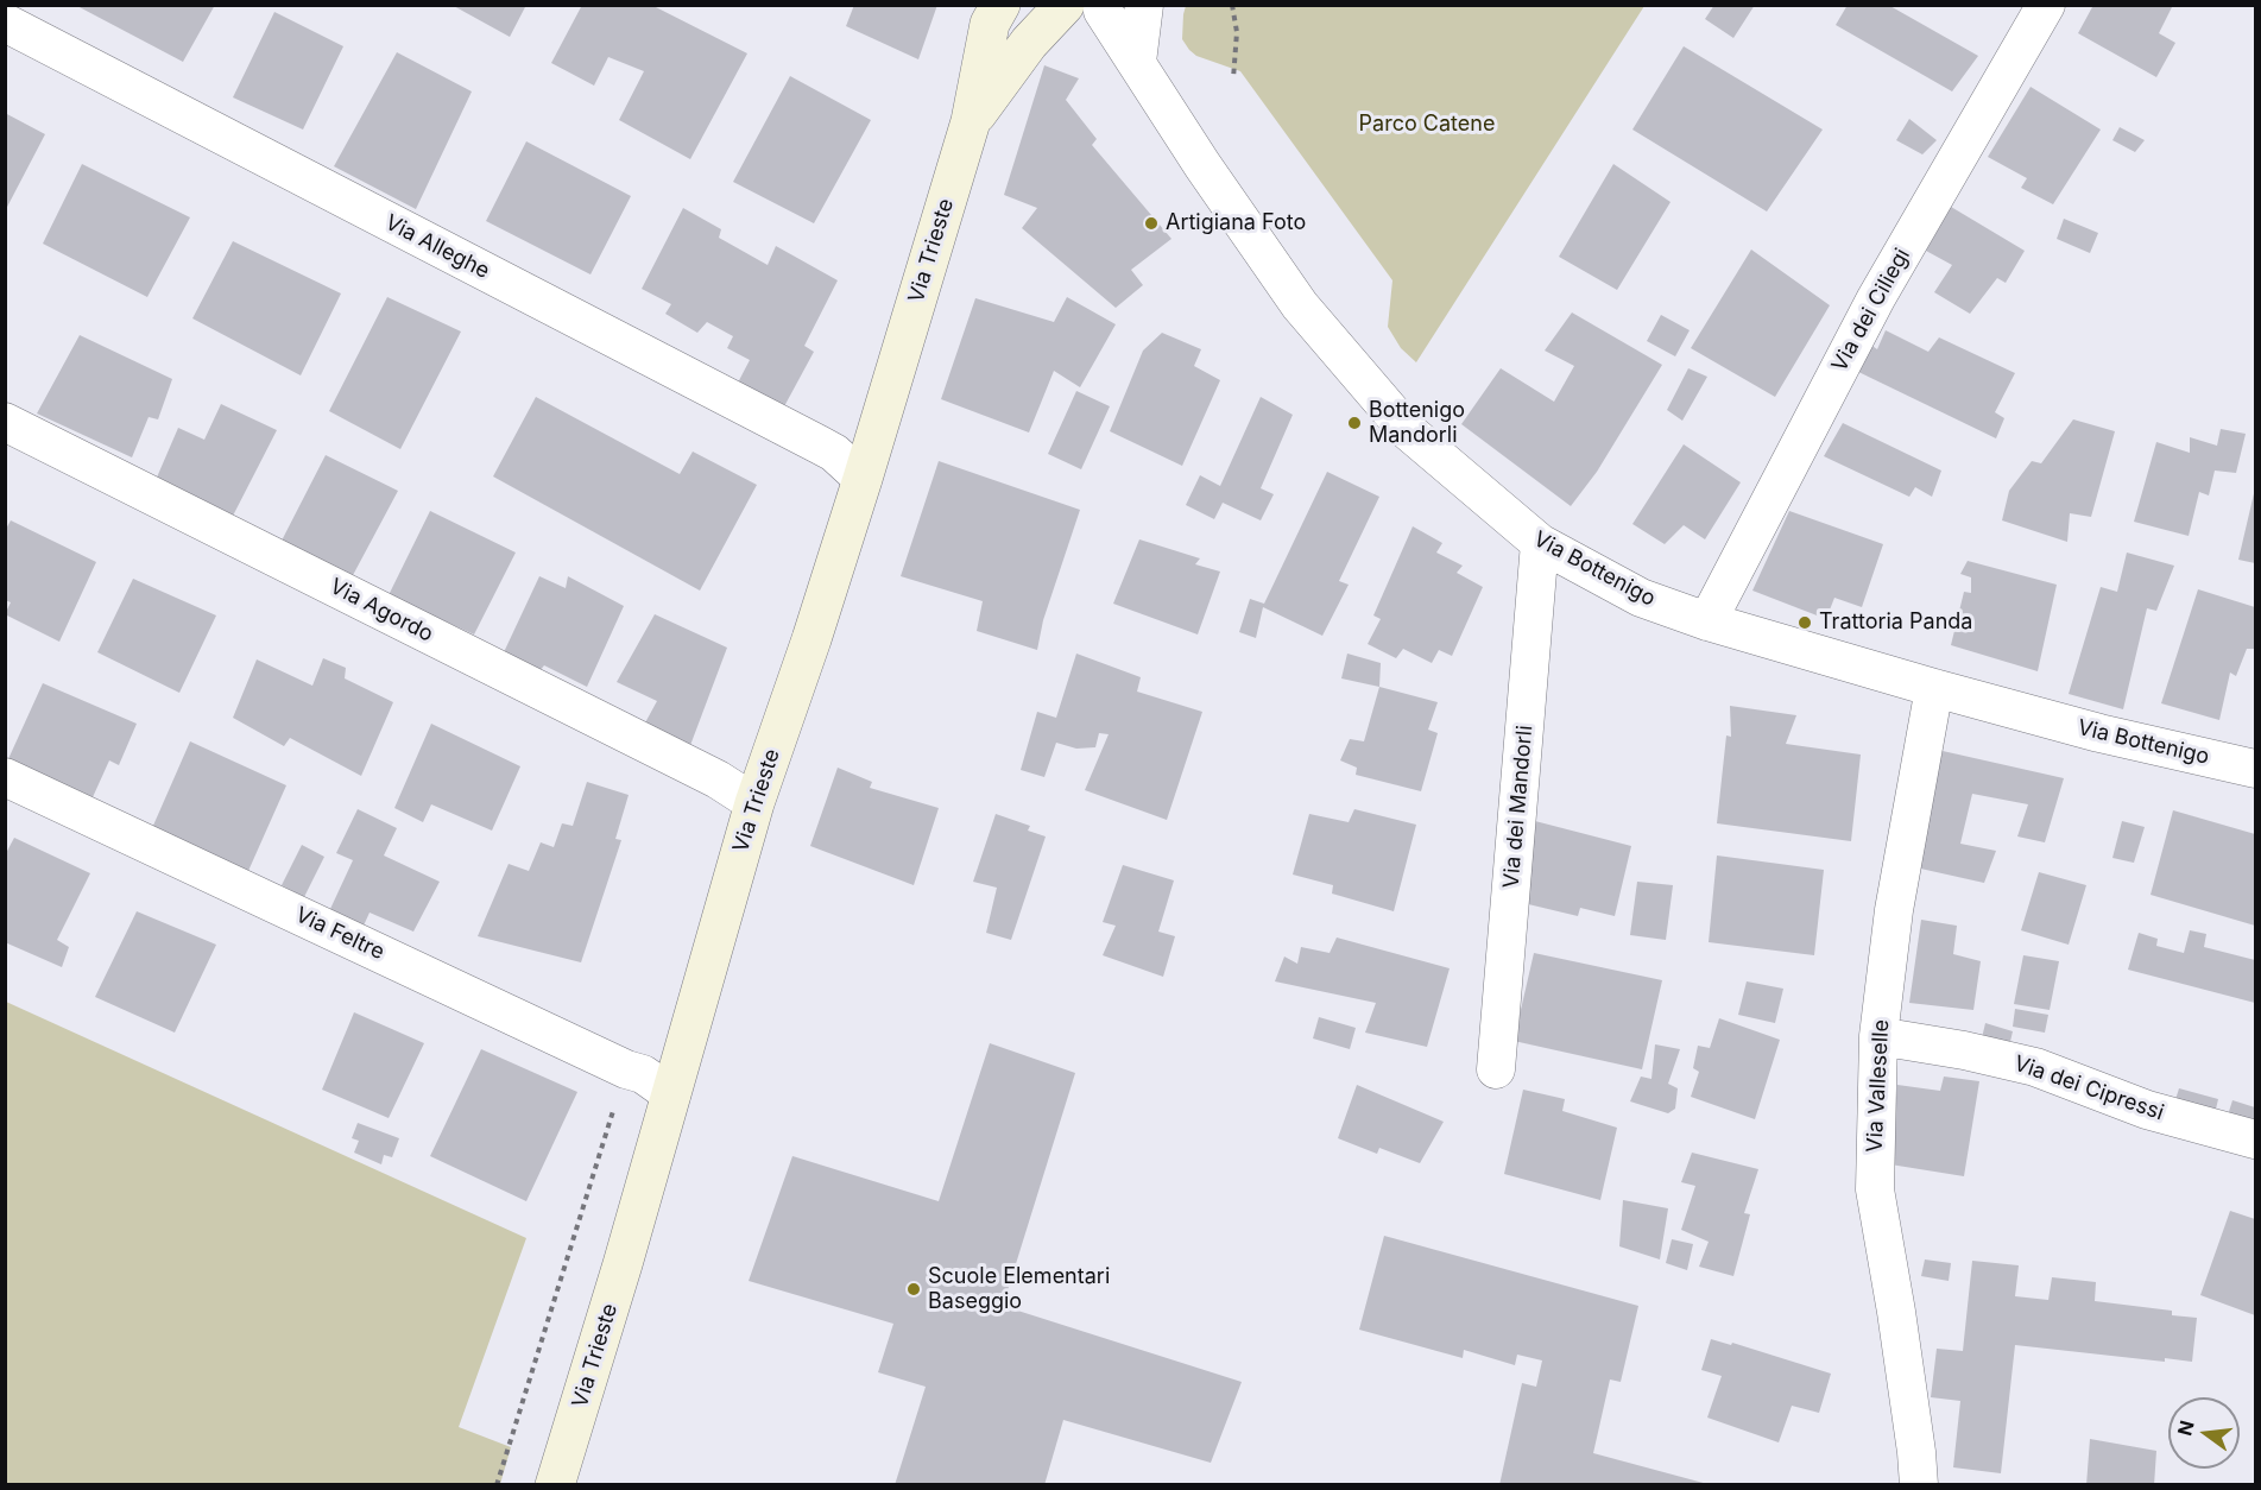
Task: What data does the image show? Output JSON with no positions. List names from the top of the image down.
{
  "streets": {
    "street": [
      "Via Alleghe",
      "Via Trieste",
      "Via dei Ciliegi",
      "Via Bottenigo",
      "Via Agordo",
      "Via dei Mandorli",
      "Via Feltre",
      "Via Valleselle",
      "Via dei Cipressi"
    ]
  },
  "crossings": [
    ["Via Alleghe", "Via Trieste"],
    ["Via Trieste", "Via Agordo"],
    ["Via Trieste", "Via Feltre"],
    ["Via dei Ciliegi", "Via Bottenigo"],
    ["Via Bottenigo", "Via dei Mandorli"],
    ["Via Bottenigo", "Via Valleselle"],
    ["Via Valleselle", "Via dei Cipressi"]
  ],
  "parks": ["Parco Catene"],
  "places": [
    "Artigiana Foto",
    "Bottenigo Mandorli",
    "Trattoria Panda",
    "Scuole Elementari Baseggio"
  ],
  "north": "left"
}
